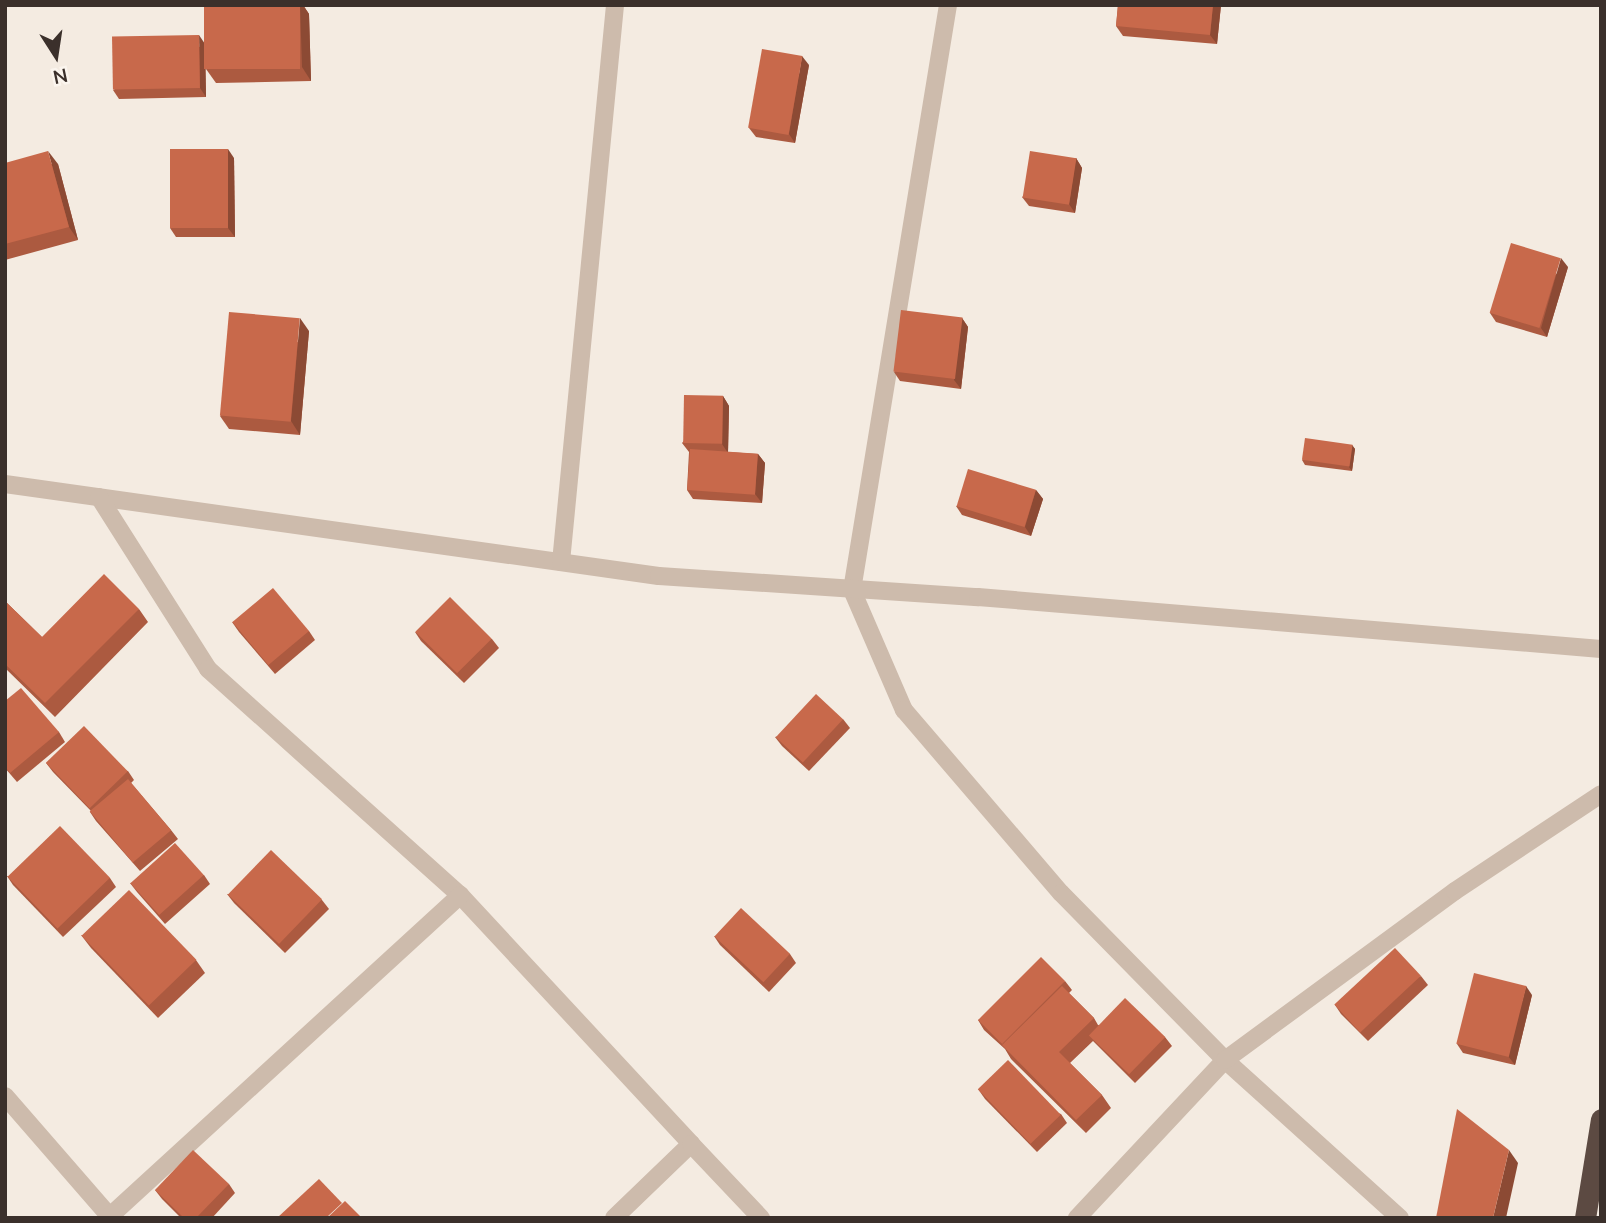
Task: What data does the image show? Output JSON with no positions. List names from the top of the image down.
{
  "north": "bottom"
}
